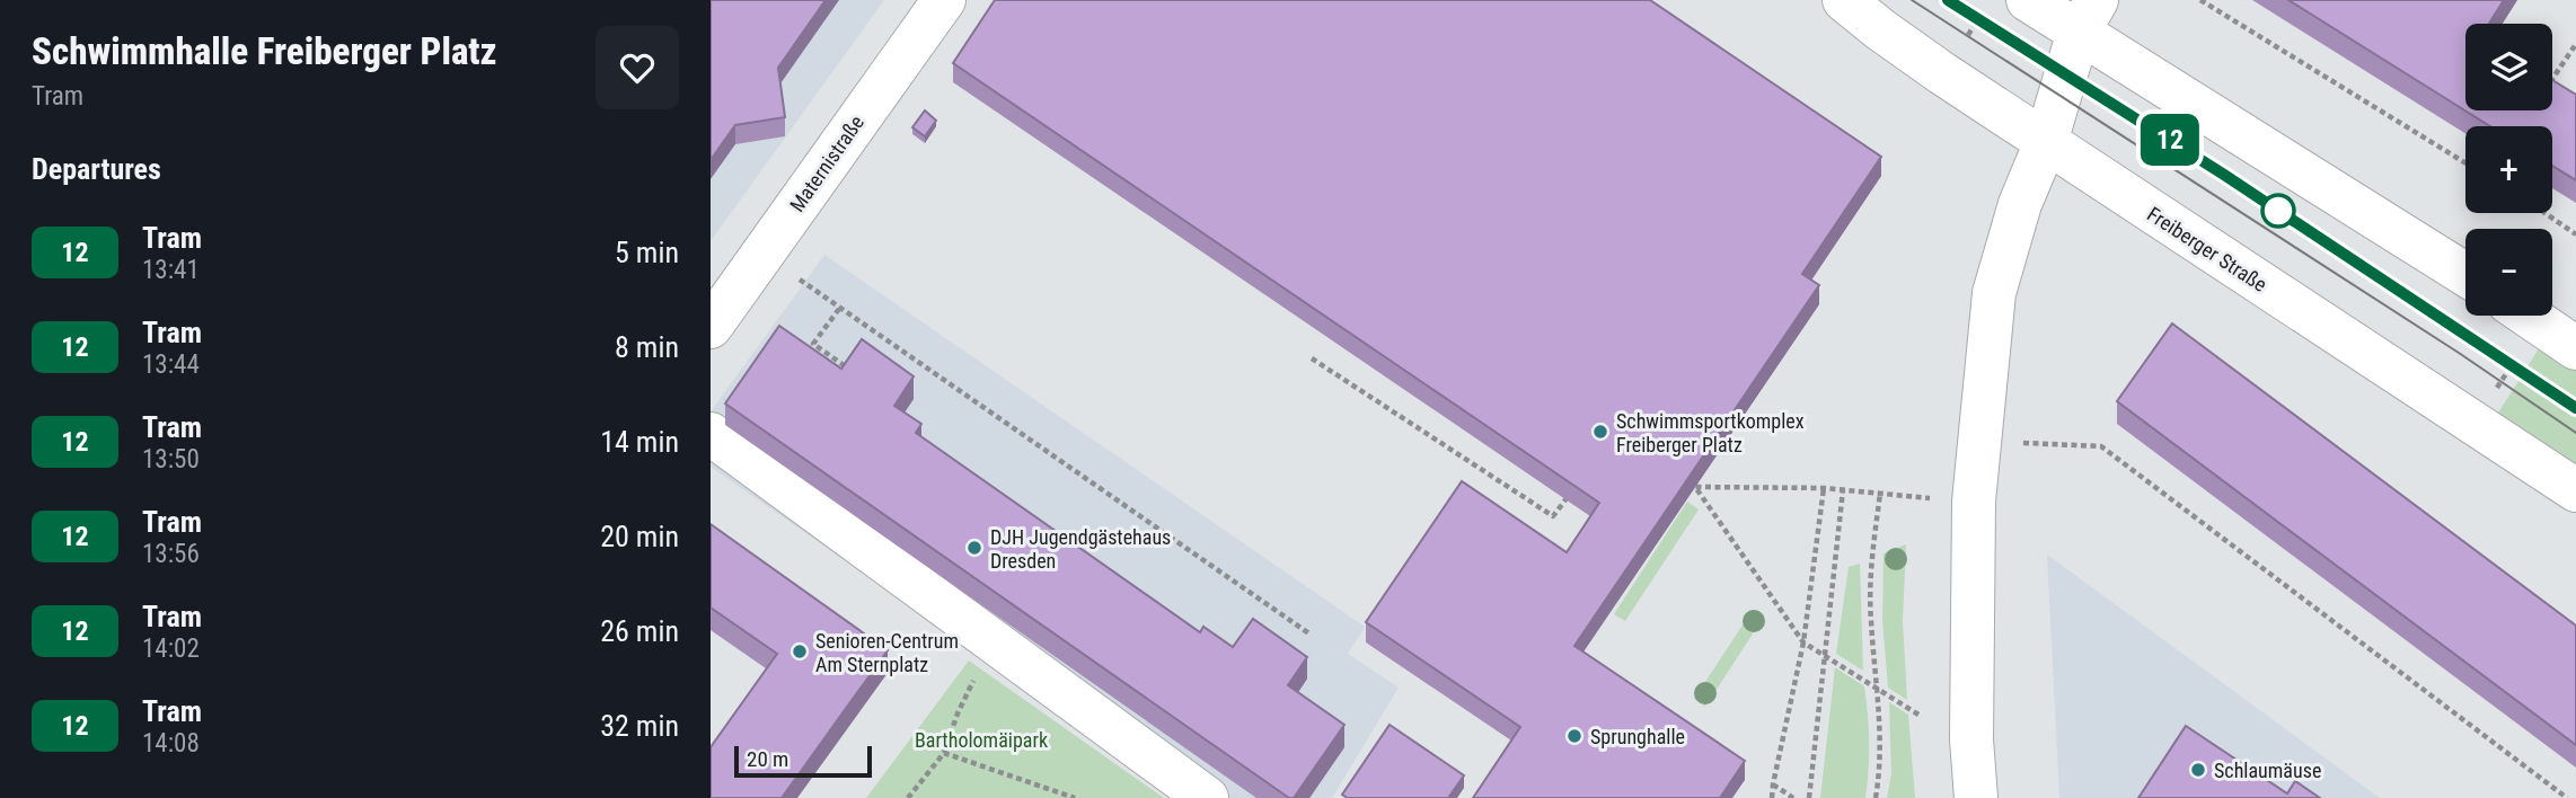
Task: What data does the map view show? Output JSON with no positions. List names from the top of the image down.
{
  "streets": {
    "street": ["Maternistraße", "Freiberger Straße"]
  },
  "parks": ["Bartholomäipark"],
  "places": [
    "Schwimmsportkomplex Freiberger Platz",
    "DJH Jugendgästehaus Dresden",
    "Senioren-Centrum Am Sternplatz",
    "Sprunghalle",
    "Schlaumäuse"
  ],
  "lines": ["tram line 12"],
  "scale_bar": "20 m",
  "page": {
    "heading": [
      ["Schwimmhalle Freiberger Platz", "Tram"],
      "Departures"
    ],
    "on_map": "12",
    "map_buttons": ["+", "−"],
    "list": [
      {
        "mark": "12",
        "name": "Tram",
        "note": "13:41",
        "value": "5 min"
      },
      {
        "mark": "12",
        "name": "Tram",
        "note": "13:44",
        "value": "8 min"
      },
      {
        "mark": "12",
        "name": "Tram",
        "note": "13:50",
        "value": "14 min"
      },
      {
        "mark": "12",
        "name": "Tram",
        "note": "13:56",
        "value": "20 min"
      },
      {
        "mark": "12",
        "name": "Tram",
        "note": "14:02",
        "value": "26 min"
      },
      {
        "mark": "12",
        "name": "Tram",
        "note": "14:08",
        "value": "32 min"
      }
    ],
    "scale": "20 m"
  }
}
